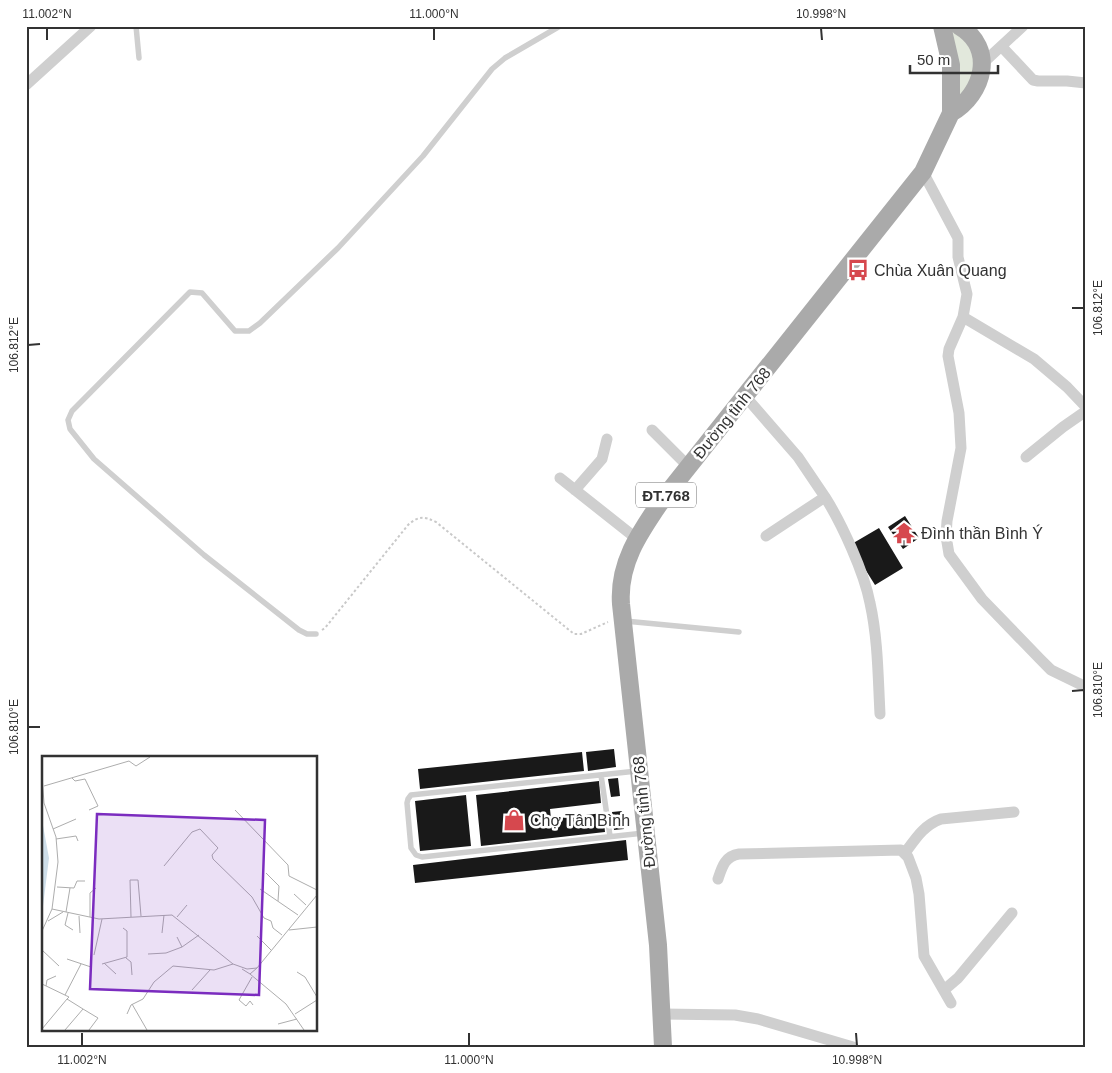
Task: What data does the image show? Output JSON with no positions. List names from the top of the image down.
{
  "streets": {
    "main road": ["Đường tỉnh 768", "ĐT.768"]
  },
  "crossings": [
    ["Đường tỉnh 768", "ĐT.768"]
  ],
  "places": {
    "bus stop": ["Chùa Xuân Quang"],
    "temple": ["Đình thần Bình Ý"],
    "shop": ["Chợ Tân Bình"]
  },
  "scale_bar": "50 m",
  "coordinates": [
    "11.002°N",
    "11.000°N",
    "10.998°N",
    "106.812°E",
    "106.810°E"
  ]
}
